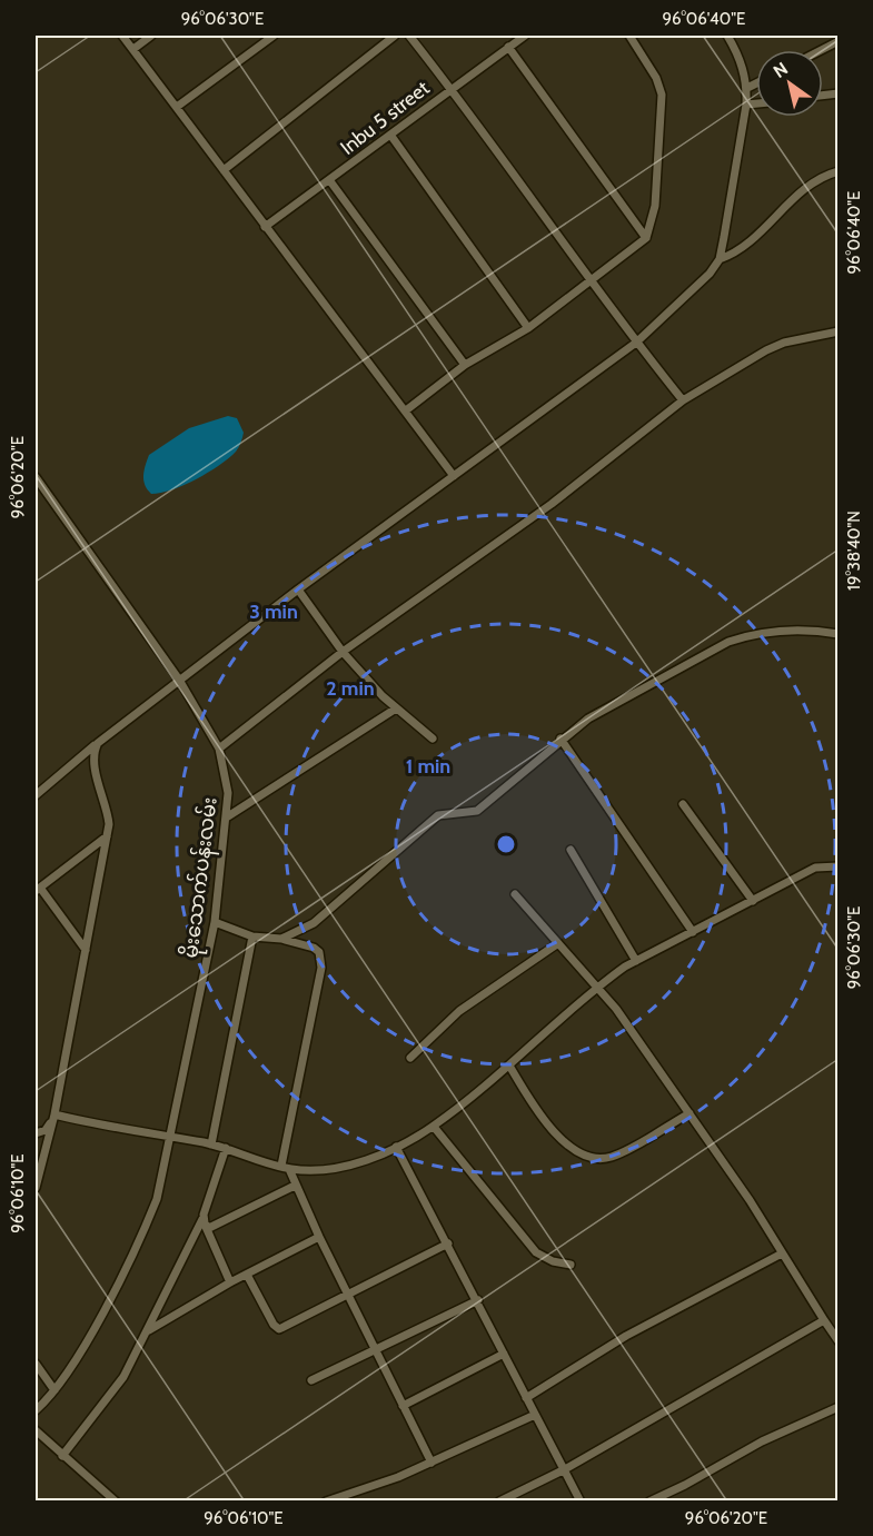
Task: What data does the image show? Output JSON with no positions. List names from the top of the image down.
{
  "streets": {
    "street": ["Inbu 5 street", "မိုးသောက်ပန်းလမ်း"]
  },
  "north": "top left",
  "coordinates": [
    "96°06'30\"E",
    "96°06'40\"E",
    "96°06'20\"E",
    "19°38'40\"N",
    "96°06'10\"E"
  ],
  "rings": ["3 min", "2 min", "1 min"]
}
